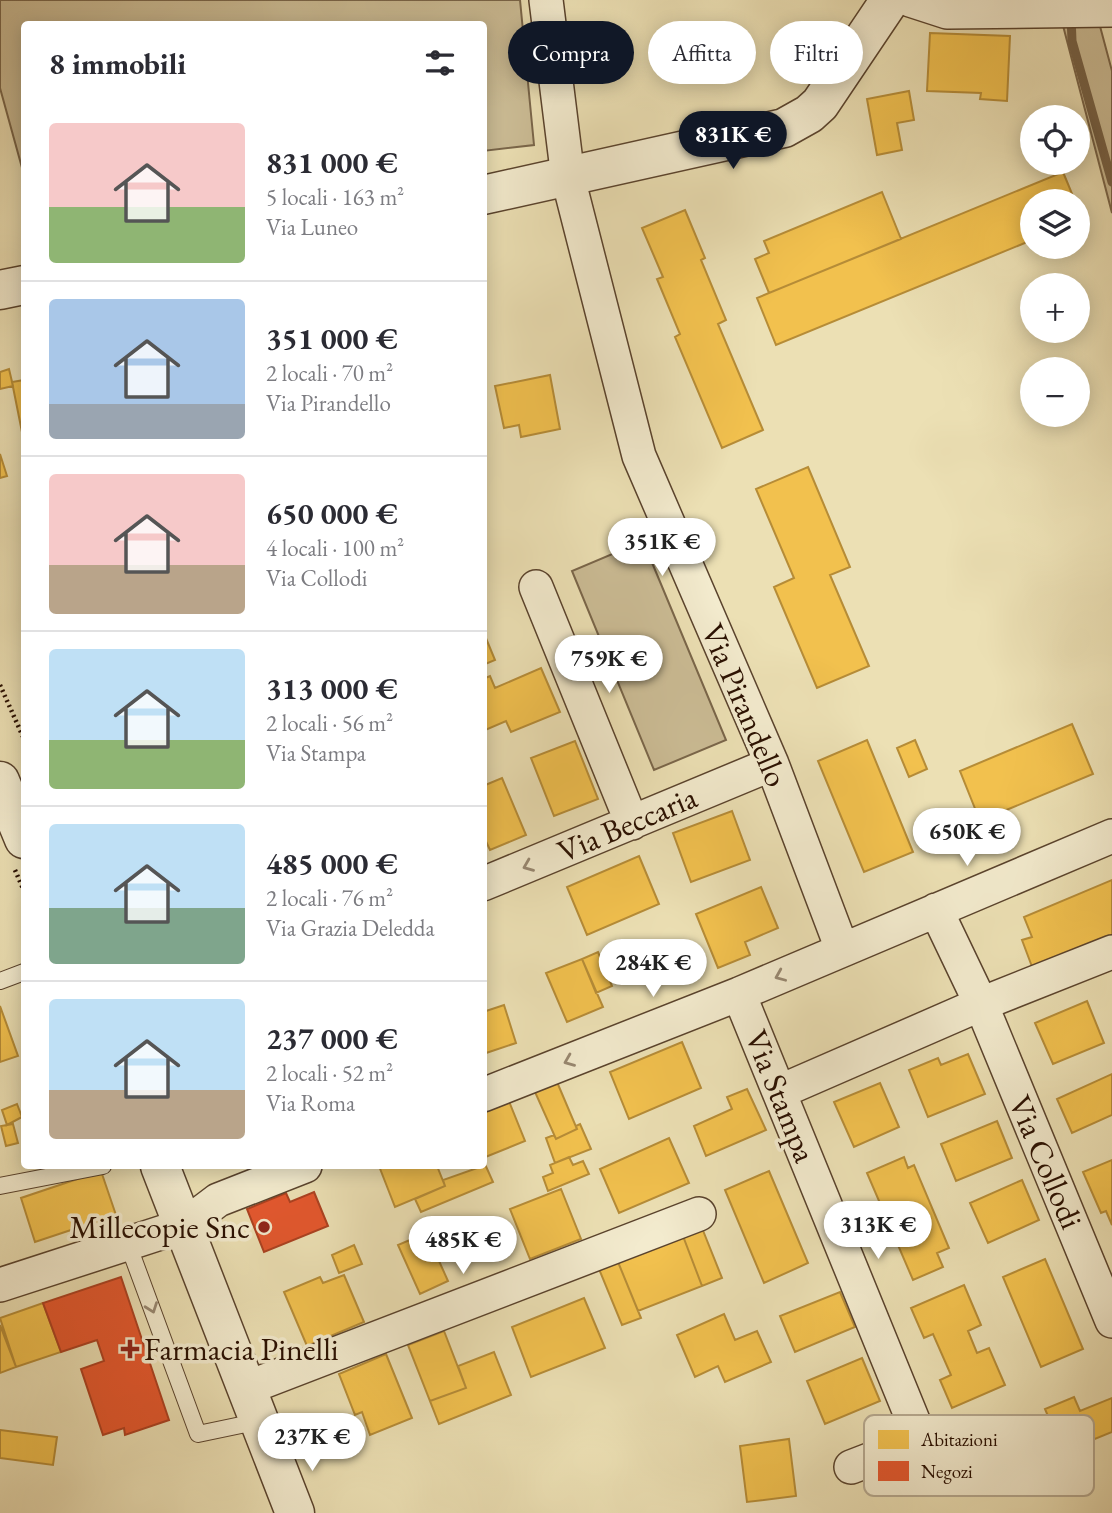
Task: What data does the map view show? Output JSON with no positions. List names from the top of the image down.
{
  "streets": {
    "street": [
      "Via Pirandello",
      "Via Beccaria",
      "Via Stampa",
      "Via Collodi"
    ]
  },
  "crossings": [
    ["Via Pirandello", "Via Beccaria"]
  ],
  "places": {
    "other": ["Millecopie Snc"],
    "health": ["Farmacia Pinelli"]
  },
  "legend": ["Abitazioni", "Negozi"],
  "page": {
    "chip": ["Compra", "Affitta", "Filtri"],
    "heading": "8 immobili",
    "map_buttons": ["+", "−"],
    "list": [
      {
        "name": "831 000 €",
        "note": "5 locali · 163 m² · Via Luneo"
      },
      {
        "name": "351 000 €",
        "note": "2 locali · 70 m² · Via Pirandello"
      },
      {
        "name": "650 000 €",
        "note": "4 locali · 100 m² · Via Collodi"
      },
      {
        "name": "313 000 €",
        "note": "2 locali · 56 m² · Via Stampa"
      },
      {
        "name": "485 000 €",
        "note": "2 locali · 76 m² · Via Grazia Deledda"
      },
      {
        "name": "237 000 €",
        "note": "2 locali · 52 m² · Via Roma"
      }
    ],
    "price": [
      "831K €",
      "351K €",
      "759K €",
      "650K €",
      "284K €",
      "313K €",
      "485K €",
      "237K €"
    ]
  }
}
